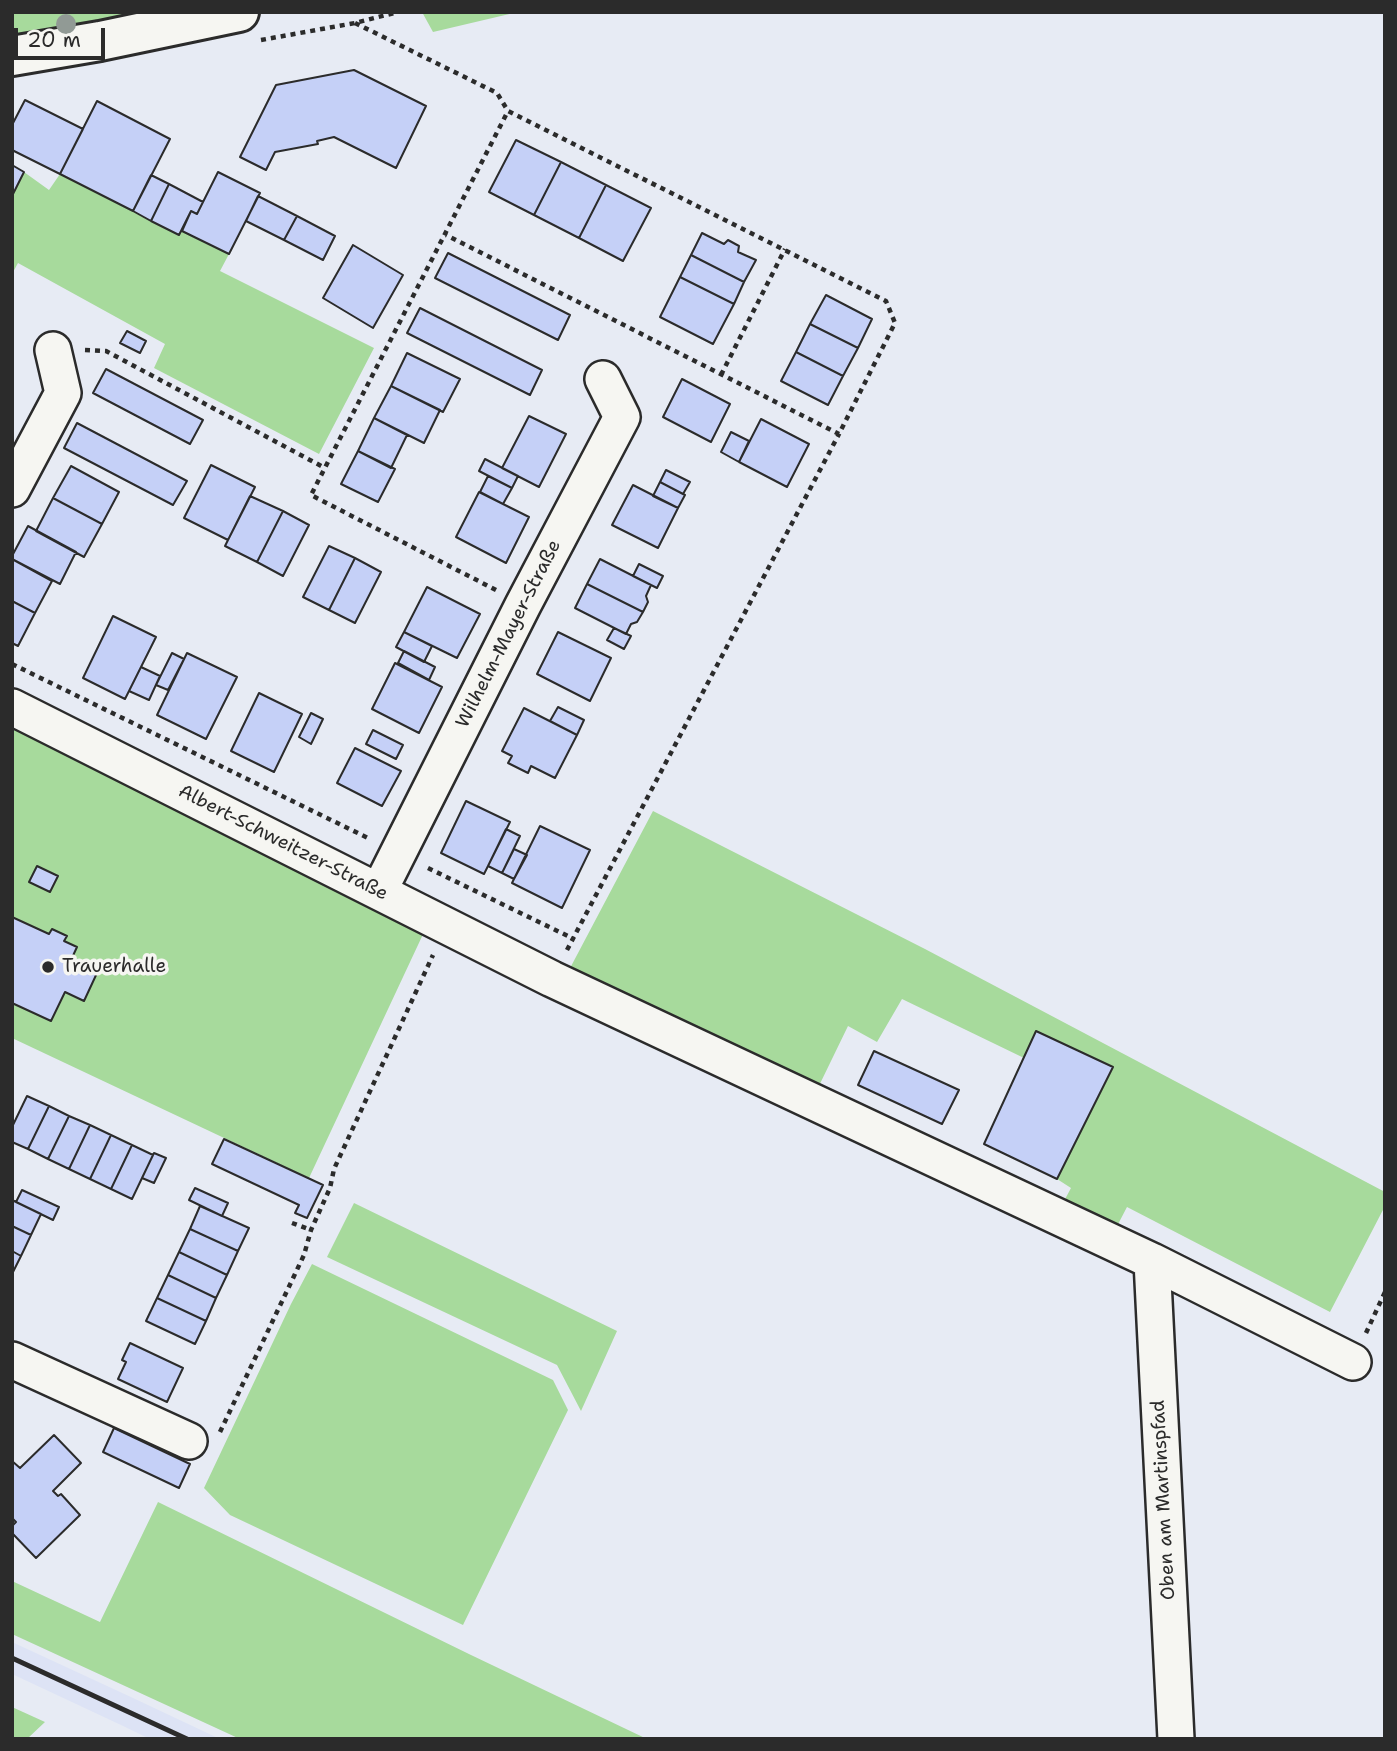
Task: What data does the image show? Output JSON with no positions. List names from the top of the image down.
{
  "streets": {
    "street": ["Wilhelm-Mayer-Straße", "Albert-Schweitzer-Straße", "Oben am Martinspfad"]
  },
  "crossings": [
    ["Wilhelm-Mayer-Straße", "Albert-Schweitzer-Straße"],
    ["Albert-Schweitzer-Straße", "Oben am Martinspfad"]
  ],
  "places": ["Trauerhalle"],
  "scale_bar": "20 m"
}
